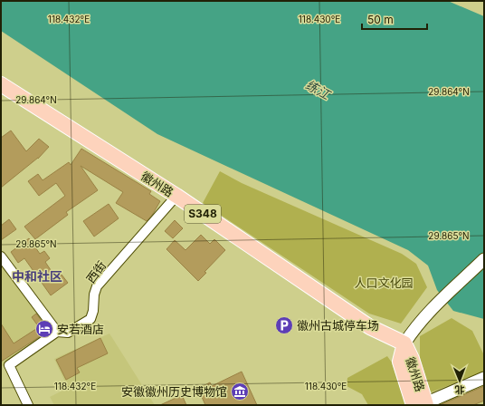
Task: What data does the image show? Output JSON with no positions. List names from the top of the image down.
{
  "streets": {
    "main road": ["徽州路", "S348"],
    "street": ["西街"]
  },
  "crossings": [
    ["徽州路", "西街"]
  ],
  "districts": ["中和社区"],
  "water": ["练江"],
  "parks": ["人口文化园"],
  "places": {
    "parking": ["徽州古城停车场"],
    "hotel": ["安若酒店"],
    "museum": ["安徽徽州历史博物馆"]
  },
  "scale_bar": "50 m",
  "north": "bottom",
  "coordinates": [
    "118.432°E",
    "118.430°E",
    "29.864°N",
    "29.865°N"
  ]
}
